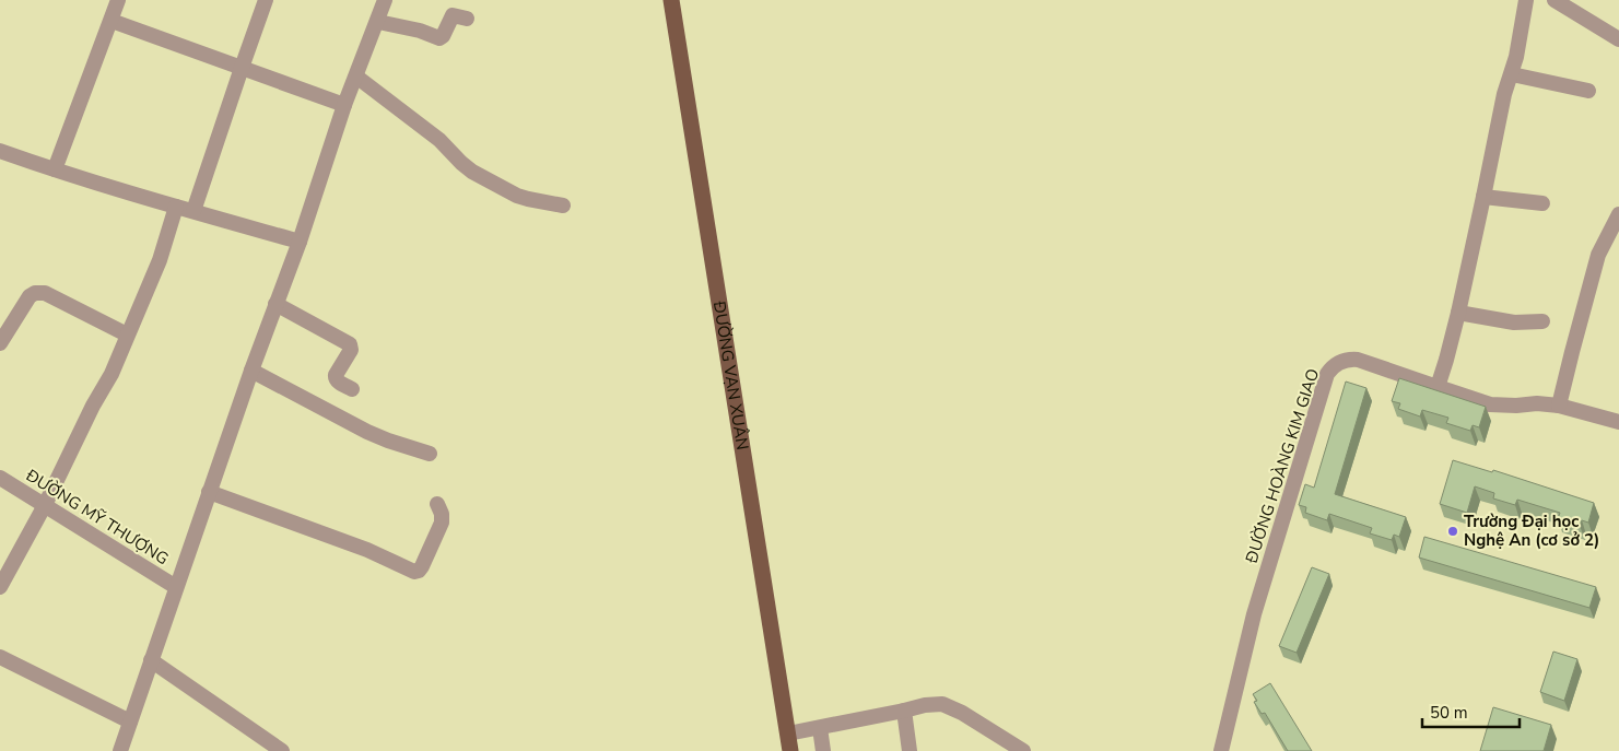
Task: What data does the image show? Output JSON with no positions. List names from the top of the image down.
{
  "streets": {
    "main road": ["ĐƯỜNG VẠN XUÂN"],
    "street": ["ĐƯỜNG HOÀNG KIM GIAO", "ĐƯỜNG MỸ THƯỢNG"]
  },
  "places": ["Trường Đại học Nghệ An (cơ sở 2)"],
  "scale_bar": "50 m"
}
